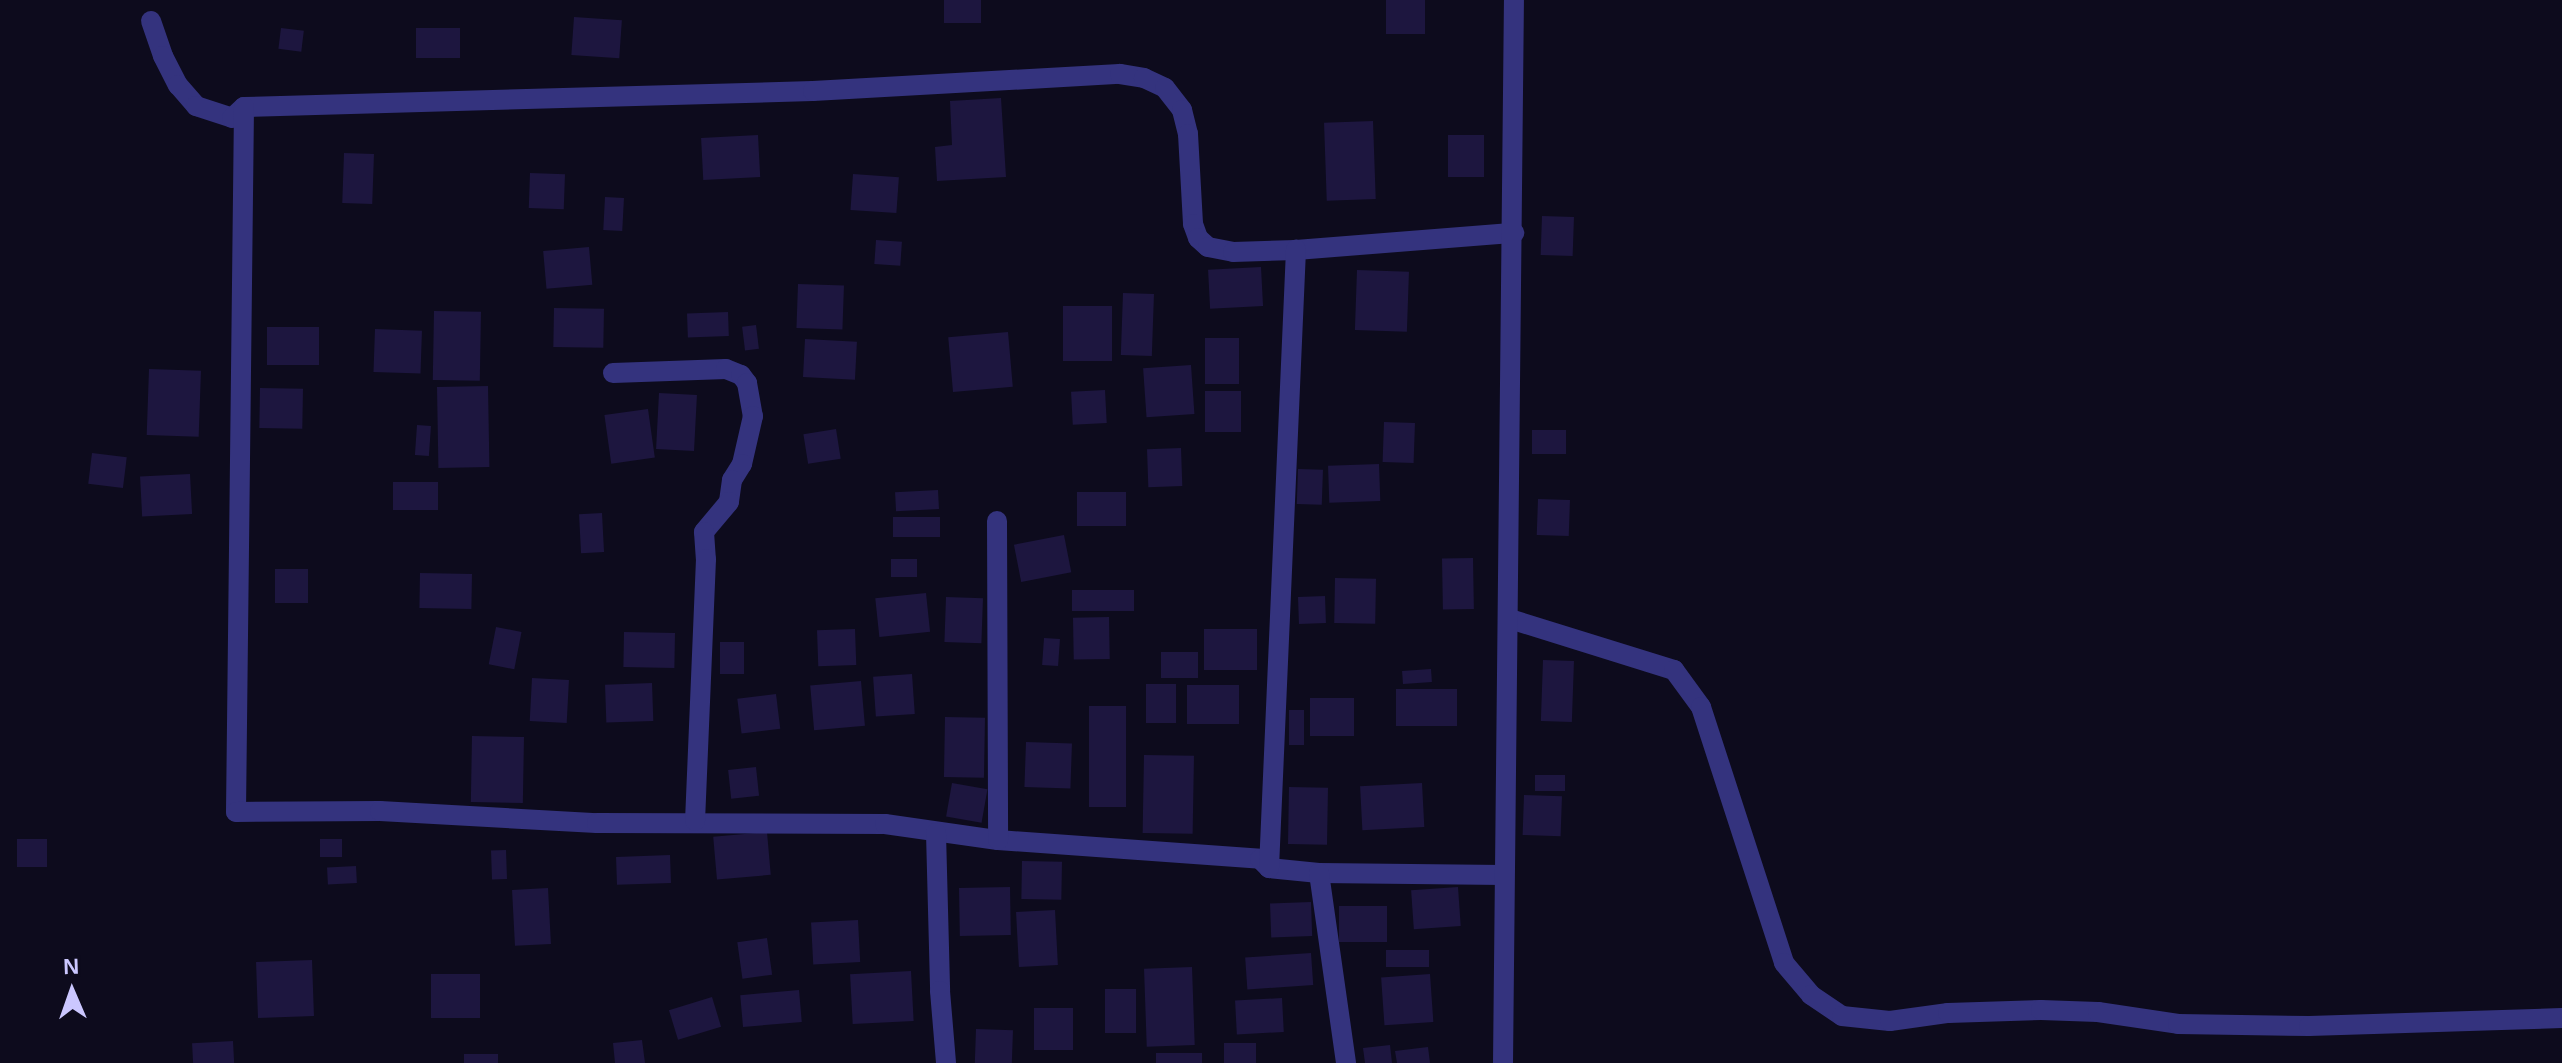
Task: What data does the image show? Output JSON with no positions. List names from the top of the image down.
{
  "north": "top"
}
